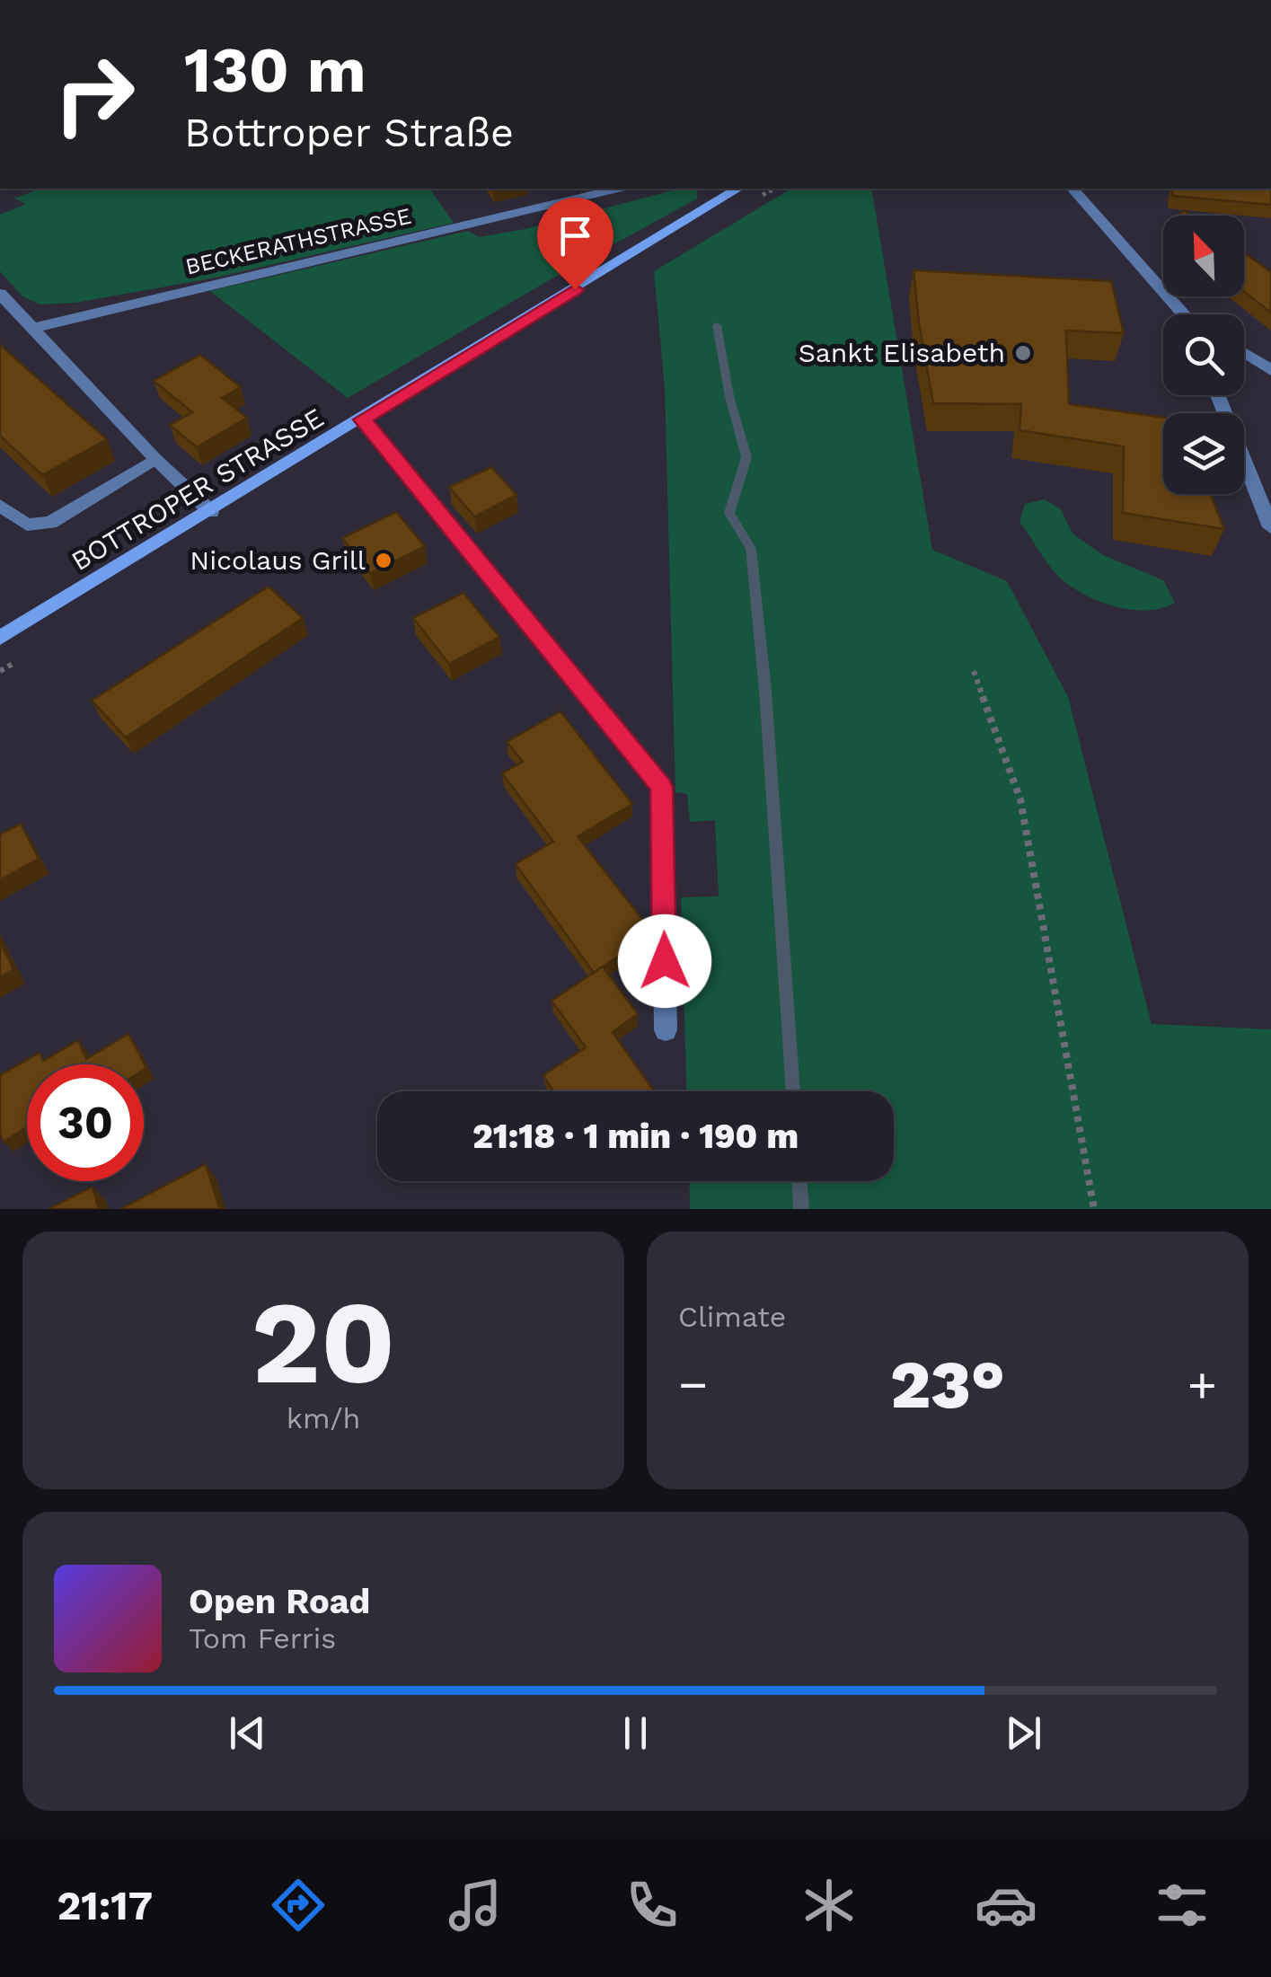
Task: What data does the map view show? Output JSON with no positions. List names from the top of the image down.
{
  "streets": {
    "main road": ["BOTTROPER STRASSE"],
    "street": ["BECKERATHSTRASSE"]
  },
  "places": ["Sankt Elisabeth", "Nicolaus Grill"],
  "north": "top left",
  "page": {
    "turn": ["130 m", "Bottroper Straße"],
    "limit": "30",
    "trip": "21:18 · 1 min · 190 m",
    "tile": [
      ["20", "km/h"],
      "Climate"
    ],
    "heat": ["−", "23°", "+"],
    "song": ["Open Road", "Tom Ferris"],
    "tabs": "21:17"
  }
}
